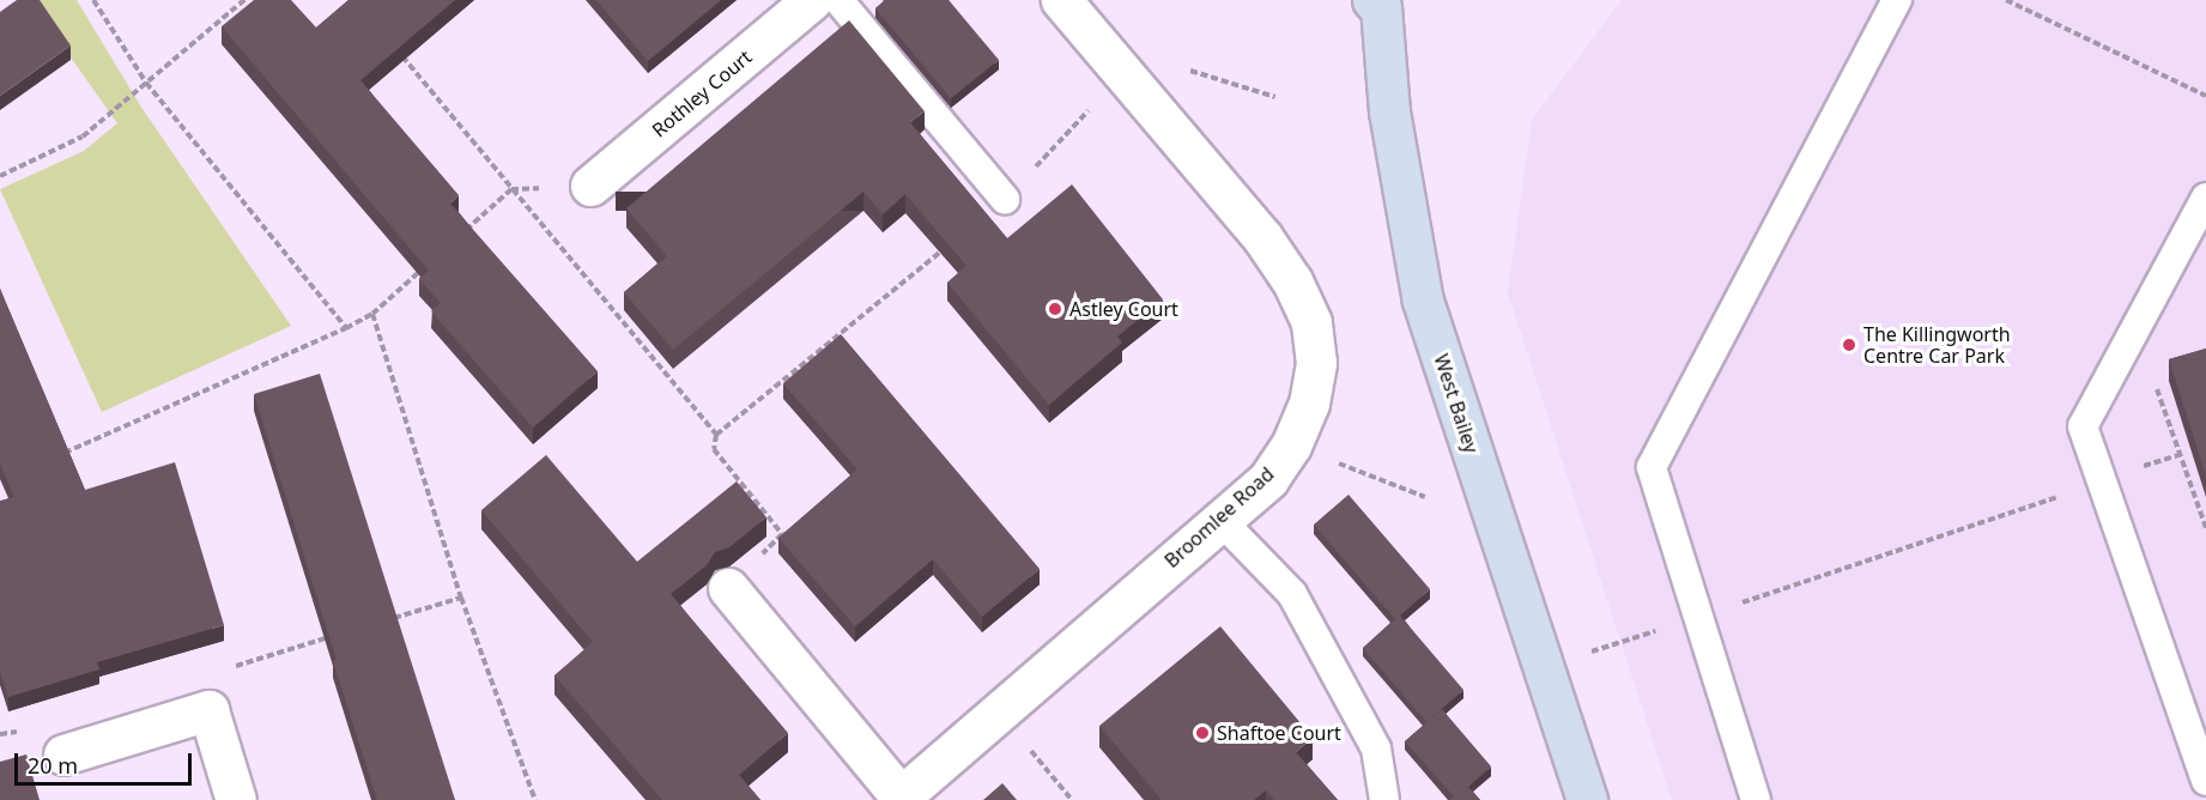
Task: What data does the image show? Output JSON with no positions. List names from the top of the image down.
{
  "streets": {
    "street": ["Rothley Court", "West Bailey", "Broomlee Road"]
  },
  "places": ["Astley Court", "The Killingworth Centre Car Park", "Shaftoe Court"],
  "scale_bar": "20 m"
}
